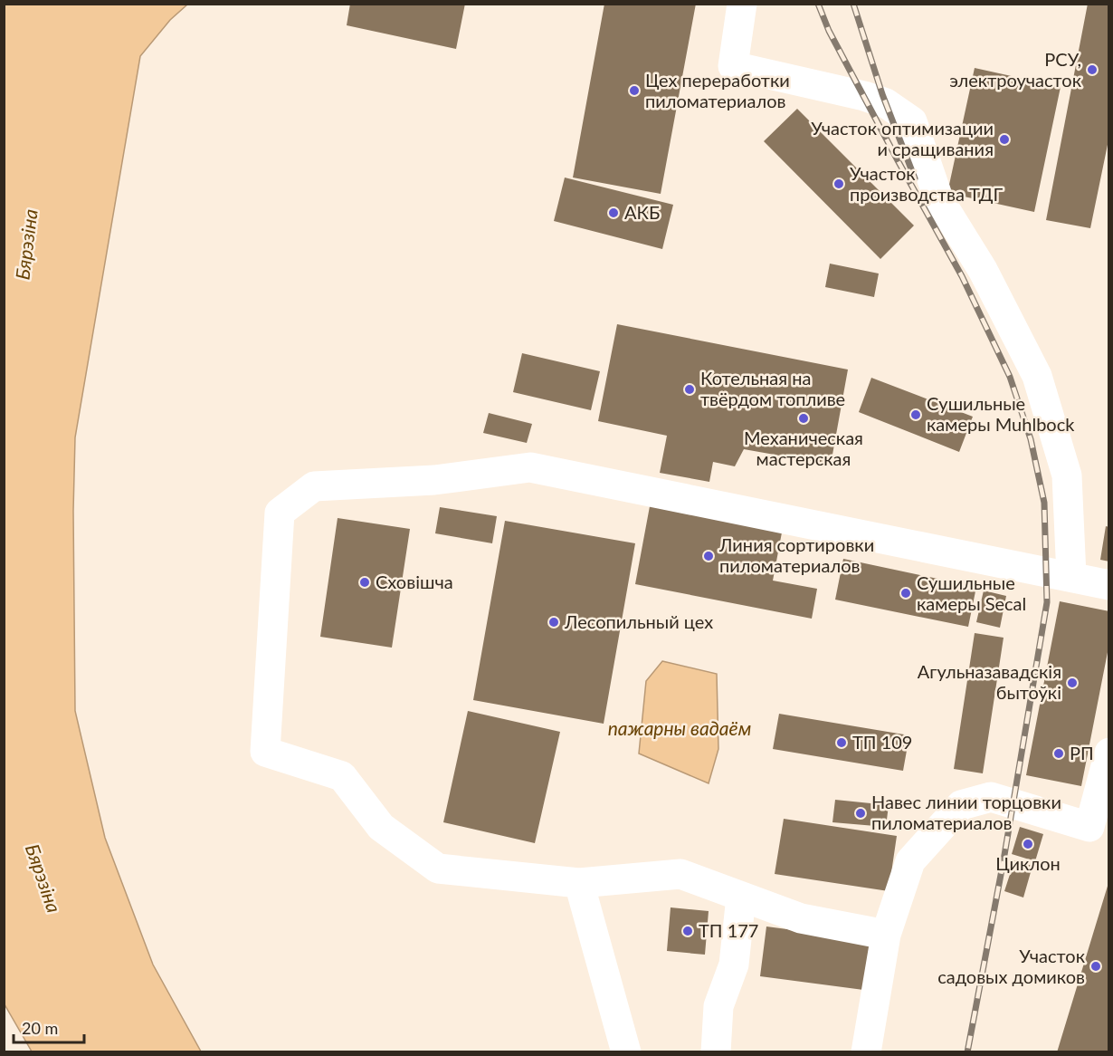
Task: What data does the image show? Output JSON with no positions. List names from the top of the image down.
{
  "water": ["Бярэзіна", "пажарны вадаём"],
  "places": [
    "РСУ, электроучасток",
    "Цех переработки пиломатериалов",
    "Участок оптимизации и сращивания",
    "Участок производства ТДГ",
    "АКБ",
    "Котельная на твёрдом топливе",
    "Cушильные камеры Muhlbock",
    "Механическая мастерская",
    "Линия сортировки пиломатериалов",
    "Сховішча",
    "Сушильные камеры Secal",
    "Лесопильный цех",
    "Агульназавадскія бытоўкі",
    "ТП 109",
    "РП",
    "Навес линии торцовки пиломатериалов",
    "Циклон",
    "ТП 177",
    "Участок садовых домиков"
  ],
  "scale_bar": "20 m"
}
